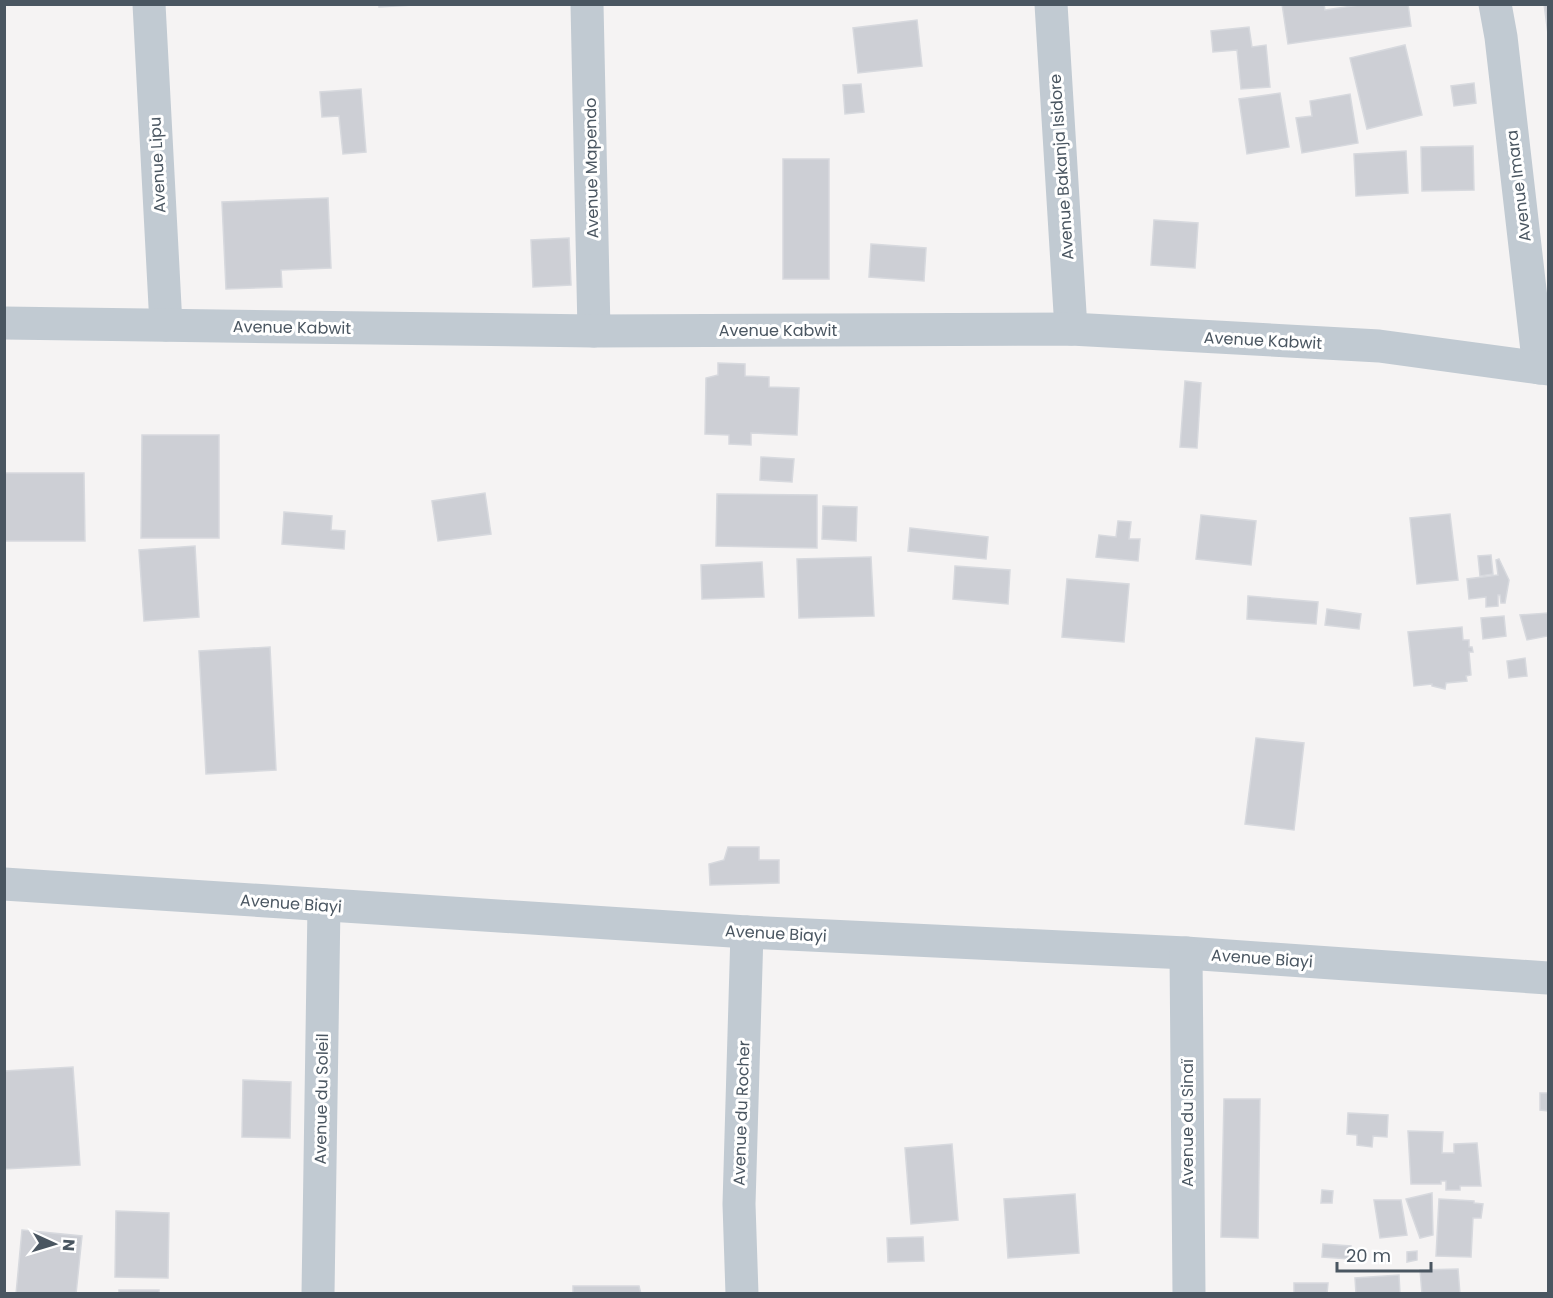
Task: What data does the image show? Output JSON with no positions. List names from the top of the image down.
{
  "streets": {
    "street": [
      "Avenue Lipu",
      "Avenue Bakanja Isidore",
      "Avenue Mapendo",
      "Avenue Imara",
      "Avenue Kabwit",
      "Avenue Biayi",
      "Avenue du Soleil",
      "Avenue du Rocher",
      "Avenue du Sinaï"
    ]
  },
  "crossings": [
    ["Avenue Lipu", "Avenue Kabwit"],
    ["Avenue Bakanja Isidore", "Avenue Kabwit"],
    ["Avenue Mapendo", "Avenue Kabwit"],
    ["Avenue Imara", "Avenue Kabwit"],
    ["Avenue Biayi", "Avenue du Soleil"],
    ["Avenue Biayi", "Avenue du Rocher"],
    ["Avenue Biayi", "Avenue du Sinaï"]
  ],
  "scale_bar": "20 m",
  "north": "right"
}
